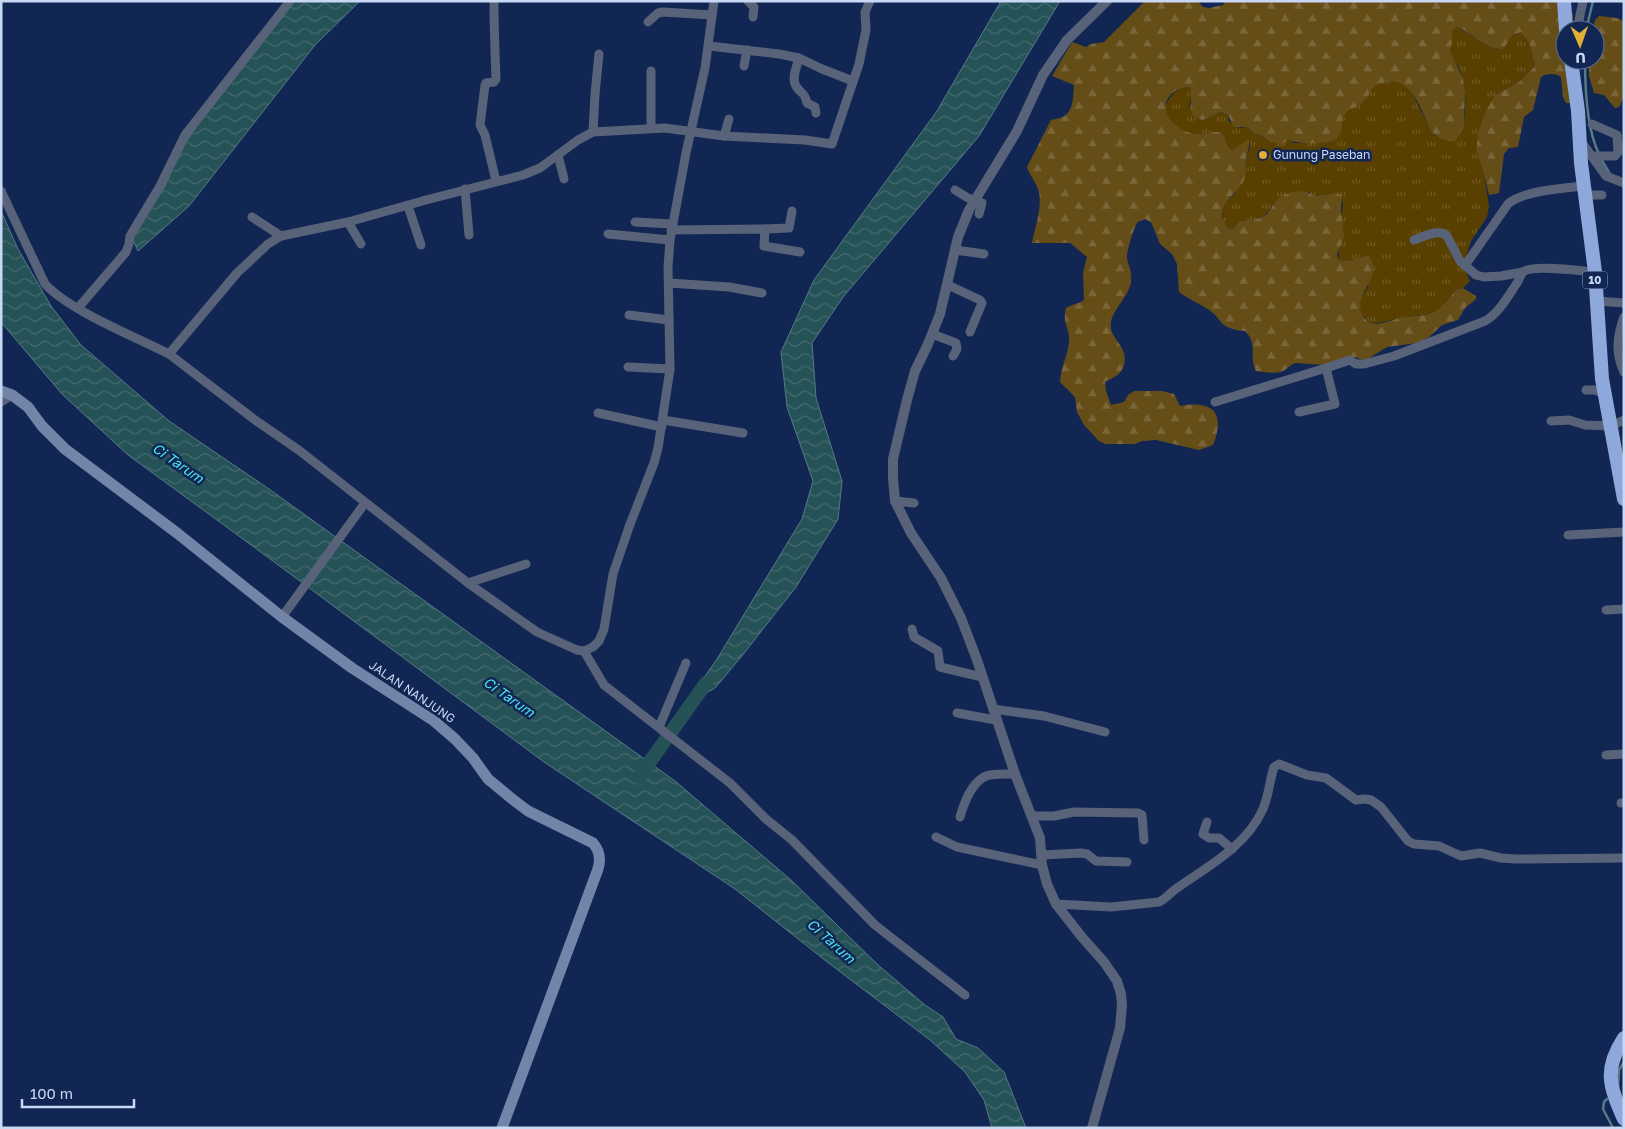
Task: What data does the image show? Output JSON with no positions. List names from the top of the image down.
{
  "streets": {
    "highway": ["10"],
    "main road": ["JALAN NANJUNG"]
  },
  "water": ["Ci Tarum"],
  "places": ["Gunung Paseban"],
  "scale_bar": "100 m",
  "north": "bottom"
}
